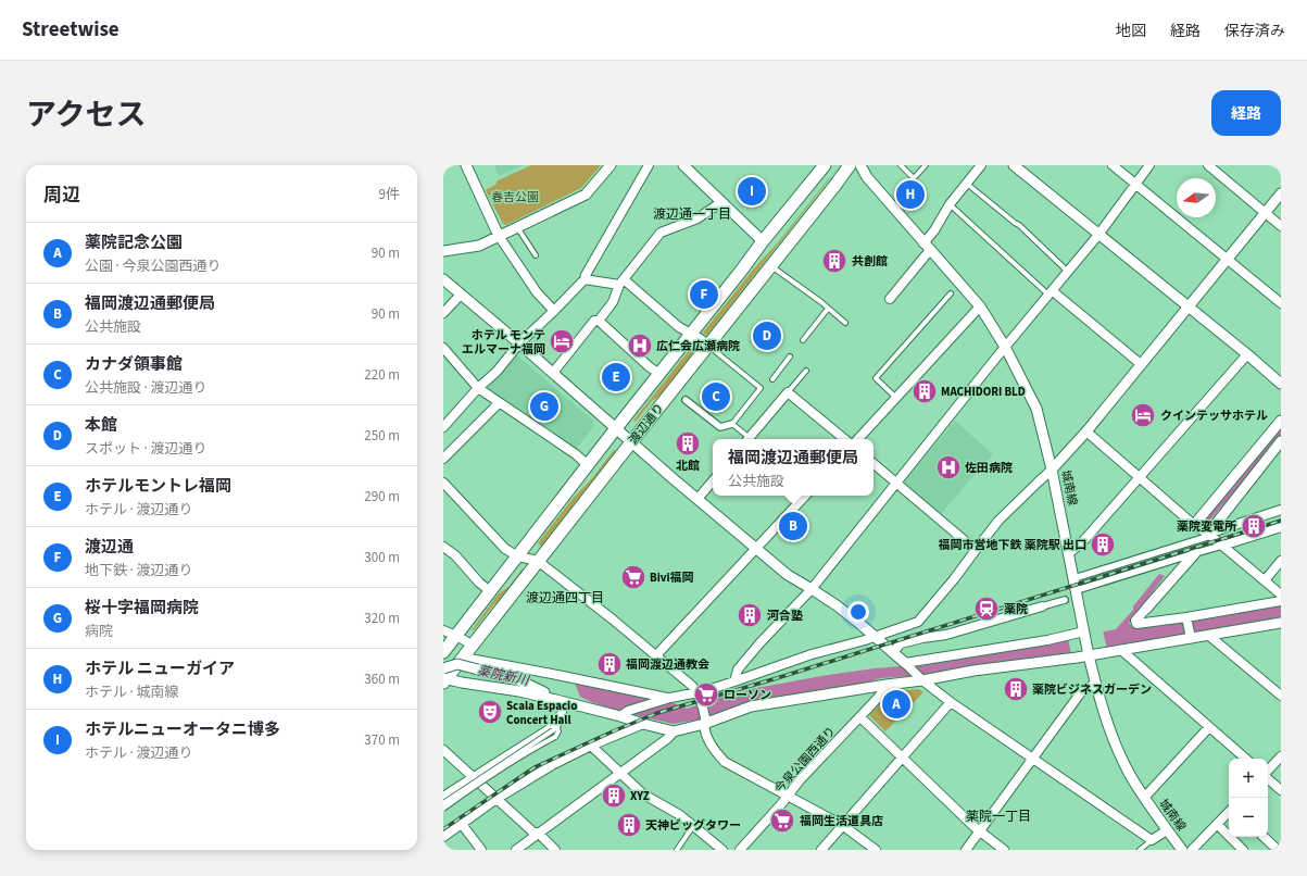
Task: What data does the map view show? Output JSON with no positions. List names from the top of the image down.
{
  "streets": {
    "main road": ["渡辺通り"],
    "street": ["城南線", "今泉公園西通り"]
  },
  "districts": ["渡辺通一丁目", "渡辺通四丁目", "薬院一丁目"],
  "water": ["薬院新川"],
  "parks": ["春吉公園"],
  "places": {
    "building": [
      "共創館",
      "MACHIDORI BLD",
      "北館",
      "薬院変電所",
      "福岡市営地下鉄 薬院駅 出口",
      "河合塾",
      "福岡渡辺通教会",
      "薬院ビジネスガーデン",
      "XYZ",
      "天神ビッグタワー"
    ],
    "hotel": ["ホテル モンテ エルマーナ福岡", "クインテッサホテル"],
    "hospital": ["広仁会広瀬病院", "佐田病院"],
    "supermarket": ["Bivi福岡", "ローソン", "福岡生活道具店"],
    "station": ["薬院"],
    "theatre": ["Scala Espacio Concert Hall"]
  },
  "north": "left",
  "page": {
    "header": "Streetwise",
    "nav": ["地図", "経路", "保存済み"],
    "title": "アクセス",
    "buttons": "経路",
    "heading": ["周辺", "9件"],
    "pins": [
      "I",
      "H",
      "F",
      "D",
      "E",
      "C",
      "G",
      "B",
      "A"
    ],
    "list": [
      {
        "mark": "A",
        "name": "薬院記念公園",
        "note": "公園 · 今泉公園西通り",
        "value": "90 m"
      },
      {
        "mark": "B",
        "name": "福岡渡辺通郵便局",
        "note": "公共施設",
        "value": "90 m"
      },
      {
        "mark": "C",
        "name": "カナダ領事館",
        "note": "公共施設 · 渡辺通り",
        "value": "220 m"
      },
      {
        "mark": "D",
        "name": "本館",
        "note": "スポット · 渡辺通り",
        "value": "250 m"
      },
      {
        "mark": "E",
        "name": "ホテルモントレ福岡",
        "note": "ホテル · 渡辺通り",
        "value": "290 m"
      },
      {
        "mark": "F",
        "name": "渡辺通",
        "note": "地下鉄 · 渡辺通り",
        "value": "300 m"
      },
      {
        "mark": "G",
        "name": "桜十字福岡病院",
        "note": "病院",
        "value": "320 m"
      },
      {
        "mark": "H",
        "name": "ホテル ニューガイア",
        "note": "ホテル · 城南線",
        "value": "360 m"
      },
      {
        "mark": "I",
        "name": "ホテルニューオータニ博多",
        "note": "ホテル · 渡辺通り",
        "value": "370 m"
      }
    ],
    "popup": ["福岡渡辺通郵便局", "公共施設"],
    "map_buttons": ["+", "−"]
  }
}
